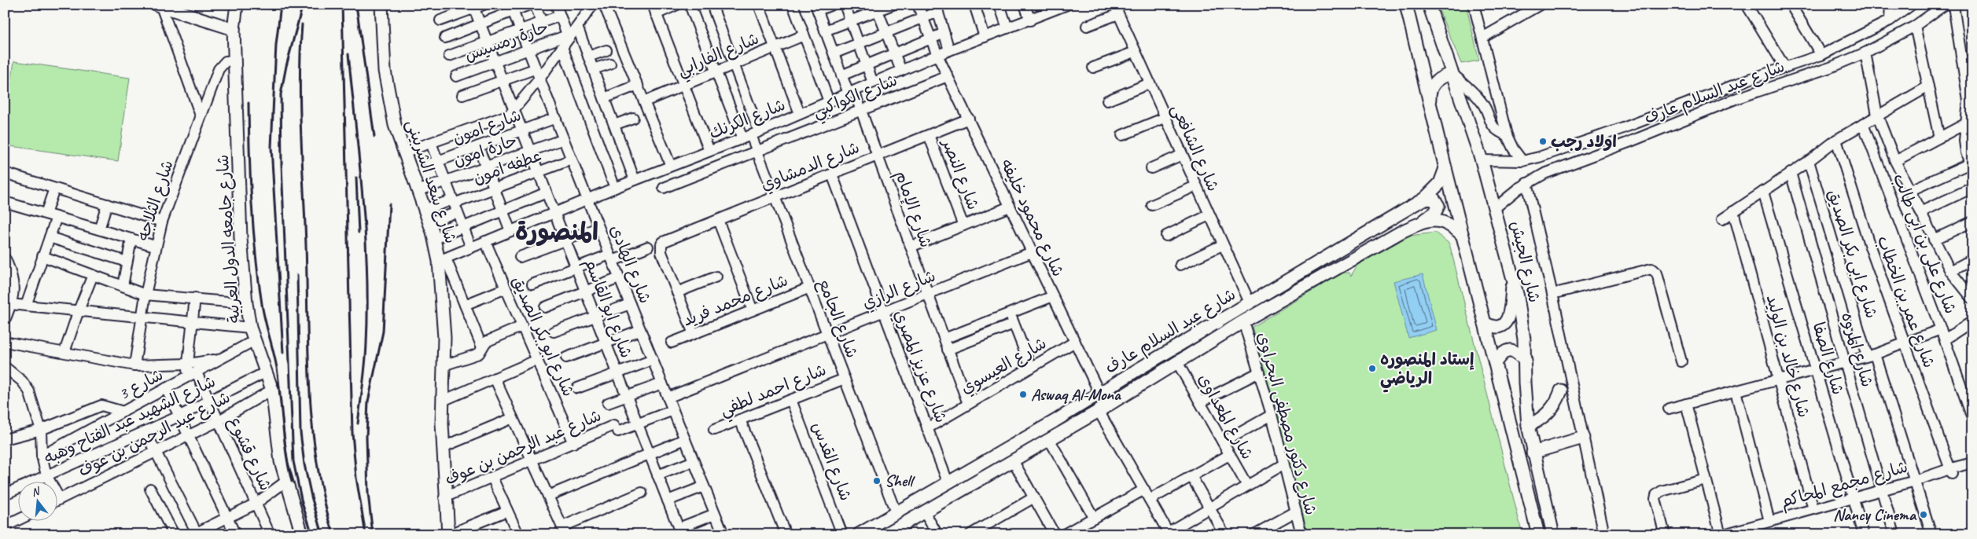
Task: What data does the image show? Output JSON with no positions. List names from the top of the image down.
{
  "streets": {
    "main road": [
      "شارع عبد السلام عارف",
      "شارع سعد الشربينى",
      "شارع جامعه الدول العربية",
      "شارع الجيش"
    ],
    "street": [
      "حارة رمسيس",
      "شارع الفارابي",
      "شارع الكواكبي",
      "شارع الكرنك",
      "شارع امون",
      "شارع الشافعى",
      "حارة امون",
      "شارع الدمشاوي",
      "عطفه امون",
      "شارع النصر",
      "شارع الثلاجه",
      "شارع الإمام",
      "شارع محمود خليفه",
      "شارع على بن ابى طالب",
      "شارع ابى بكر الصديق",
      "شارع الهادى",
      "شارع الرازي",
      "شارع محمد فريد",
      "شارع عمر بن الخطاب",
      "شارع ابو القاسم",
      "شارع الجامع",
      "شارع ابو بكر الصديق",
      "شارع المروه",
      "شارع خالد بن الوليد",
      "شارع الصفا",
      "شارع العيسوي",
      "شارع عزيز المصري",
      "شارع 3",
      "شارع احمد لطفي",
      "شارع المعداوى",
      "شارع الشهيد عبد الفتاح وهبه",
      "شارع دكتور مصطفى البحراوى",
      "شارع عبد الرحمن بن عوف",
      "شارع قشوع",
      "شارع القدس",
      "شارع مجمع المحاكم"
    ]
  },
  "crossings": [
    ["حارة رمسيس", "شارع الهادى"],
    ["حارة رمسيس", "شارع ابو القاسم"],
    ["شارع عبد السلام عارف", "شارع الشافعى"],
    ["شارع عبد السلام عارف", "شارع محمود خليفه"],
    ["شارع عبد السلام عارف", "شارع الجيش"],
    ["شارع عبد السلام عارف", "شارع الجامع"],
    ["شارع عبد السلام عارف", "شارع عزيز المصري"],
    ["شارع عبد السلام عارف", "شارع المعداوى"],
    ["شارع عبد السلام عارف", "شارع دكتور مصطفى البحراوى"],
    ["شارع الكواكبي", "شارع الإمام"],
    ["شارع الكواكبي", "شارع محمود خليفه"],
    ["شارع الكواكبي", "شارع الجامع"],
    ["شارع الكرنك", "شارع سعد الشربينى"],
    ["شارع الكرنك", "شارع الإمام"],
    ["شارع الكرنك", "شارع محمود خليفه"],
    ["شارع الكرنك", "شارع الهادى"],
    ["شارع الكرنك", "شارع ابو القاسم"],
    ["شارع الكرنك", "شارع الجامع"],
    ["شارع الكرنك", "شارع ابو بكر الصديق"],
    ["شارع امون", "شارع الهادى"],
    ["شارع امون", "شارع ابو القاسم"],
    ["حارة امون", "شارع سعد الشربينى"],
    ["حارة امون", "شارع الهادى"],
    ["حارة امون", "شارع ابو القاسم"],
    ["شارع الدمشاوي", "شارع النصر"],
    ["شارع الدمشاوي", "شارع الإمام"],
    ["شارع الدمشاوي", "شارع محمود خليفه"],
    ["شارع الدمشاوي", "شارع الجامع"],
    ["شارع الدمشاوي", "شارع عزيز المصري"],
    ["عطفه امون", "شارع الهادى"],
    ["عطفه امون", "شارع ابو القاسم"],
    ["شارع سعد الشربينى", "شارع عبد الرحمن بن عوف"],
    ["شارع الثلاجه", "شارع جامعه الدول العربية"],
    ["شارع الإمام", "شارع الرازي"],
    ["شارع الإمام", "شارع العيسوي"],
    ["شارع محمود خليفه", "شارع الرازي"],
    ["شارع محمود خليفه", "شارع العيسوي"],
    ["شارع جامعه الدول العربية", "شارع 3"],
    ["شارع جامعه الدول العربية", "شارع الشهيد عبد الفتاح وهبه"],
    ["شارع جامعه الدول العربية", "شارع عبد الرحمن بن عوف"],
    ["شارع ابى بكر الصديق", "شارع مجمع المحاكم"],
    ["شارع الهادى", "شارع الرازي"],
    ["شارع الهادى", "شارع عبد الرحمن بن عوف"],
    ["شارع الرازي", "شارع الجامع"],
    ["شارع الرازي", "شارع عزيز المصري"],
    ["شارع محمد فريد", "شارع الجامع"],
    ["شارع عمر بن الخطاب", "شارع مجمع المحاكم"],
    ["شارع ابو القاسم", "شارع عبد الرحمن بن عوف"],
    ["شارع الجامع", "شارع احمد لطفي"],
    ["شارع ابو بكر الصديق", "شارع عبد الرحمن بن عوف"],
    ["شارع المروه", "شارع مجمع المحاكم"],
    ["شارع خالد بن الوليد", "شارع مجمع المحاكم"],
    ["شارع الصفا", "شارع مجمع المحاكم"],
    ["شارع العيسوي", "شارع عزيز المصري"],
    ["شارع 3", "شارع قشوع"],
    ["شارع احمد لطفي", "شارع القدس"],
    ["شارع الشهيد عبد الفتاح وهبه", "شارع قشوع"],
    ["شارع عبد الرحمن بن عوف", "شارع قشوع"]
  ],
  "districts": ["المنصورة"],
  "places": [
    "اولاد رجب",
    "إستاد المنصوره الرياضي",
    "Aswaq Al-Mona",
    "Shell",
    "Nancy Cinema"
  ],
  "north": "top"
}
